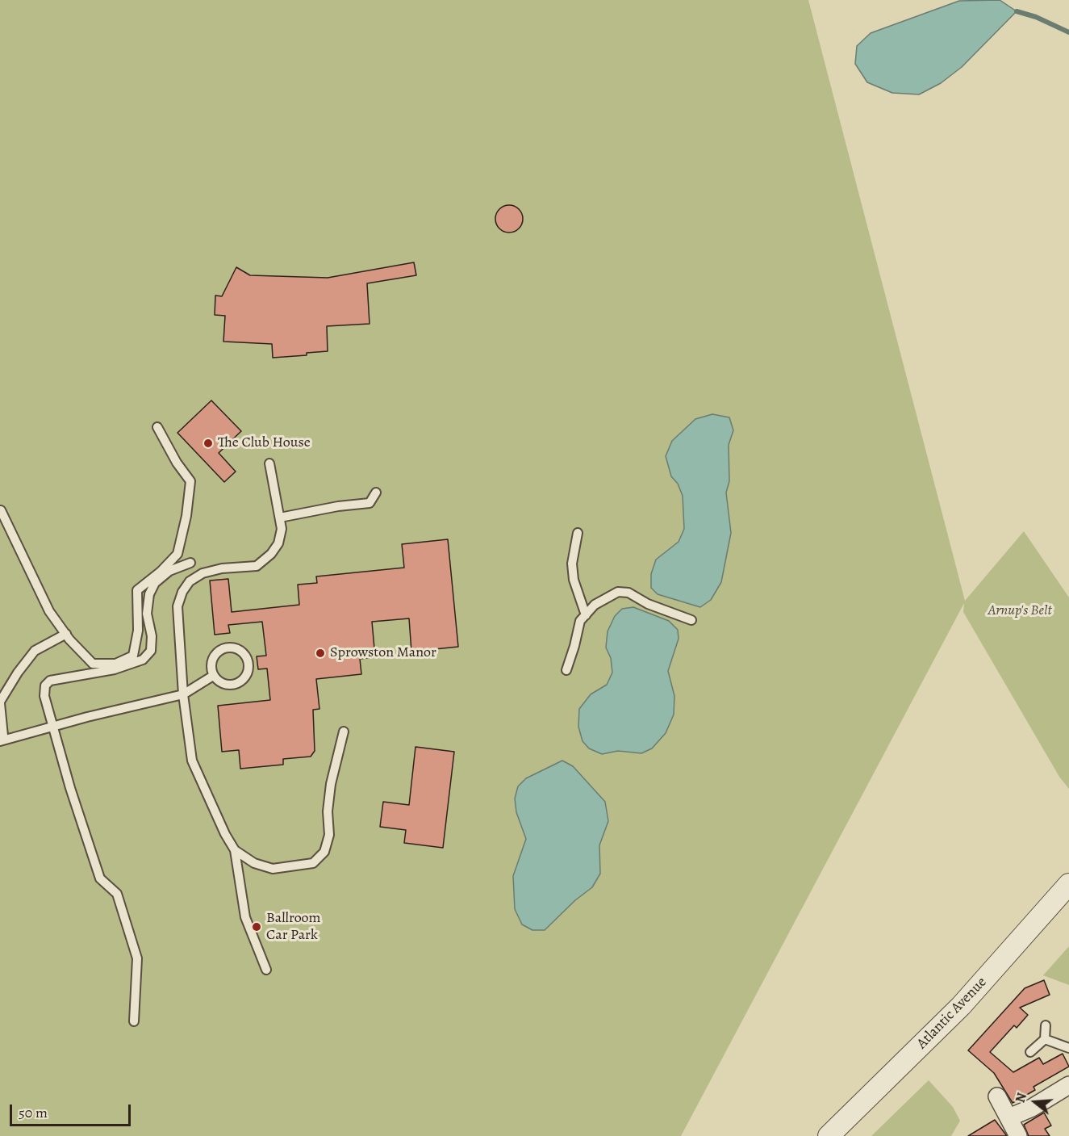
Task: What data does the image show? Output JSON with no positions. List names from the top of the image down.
{
  "streets": {
    "street": ["Atlantic Avenue"]
  },
  "parks": ["Arnup's Belt"],
  "places": ["The Club House", "Sprowston Manor", "Ballroom Car Park"],
  "scale_bar": "50 m",
  "north": "left"
}
